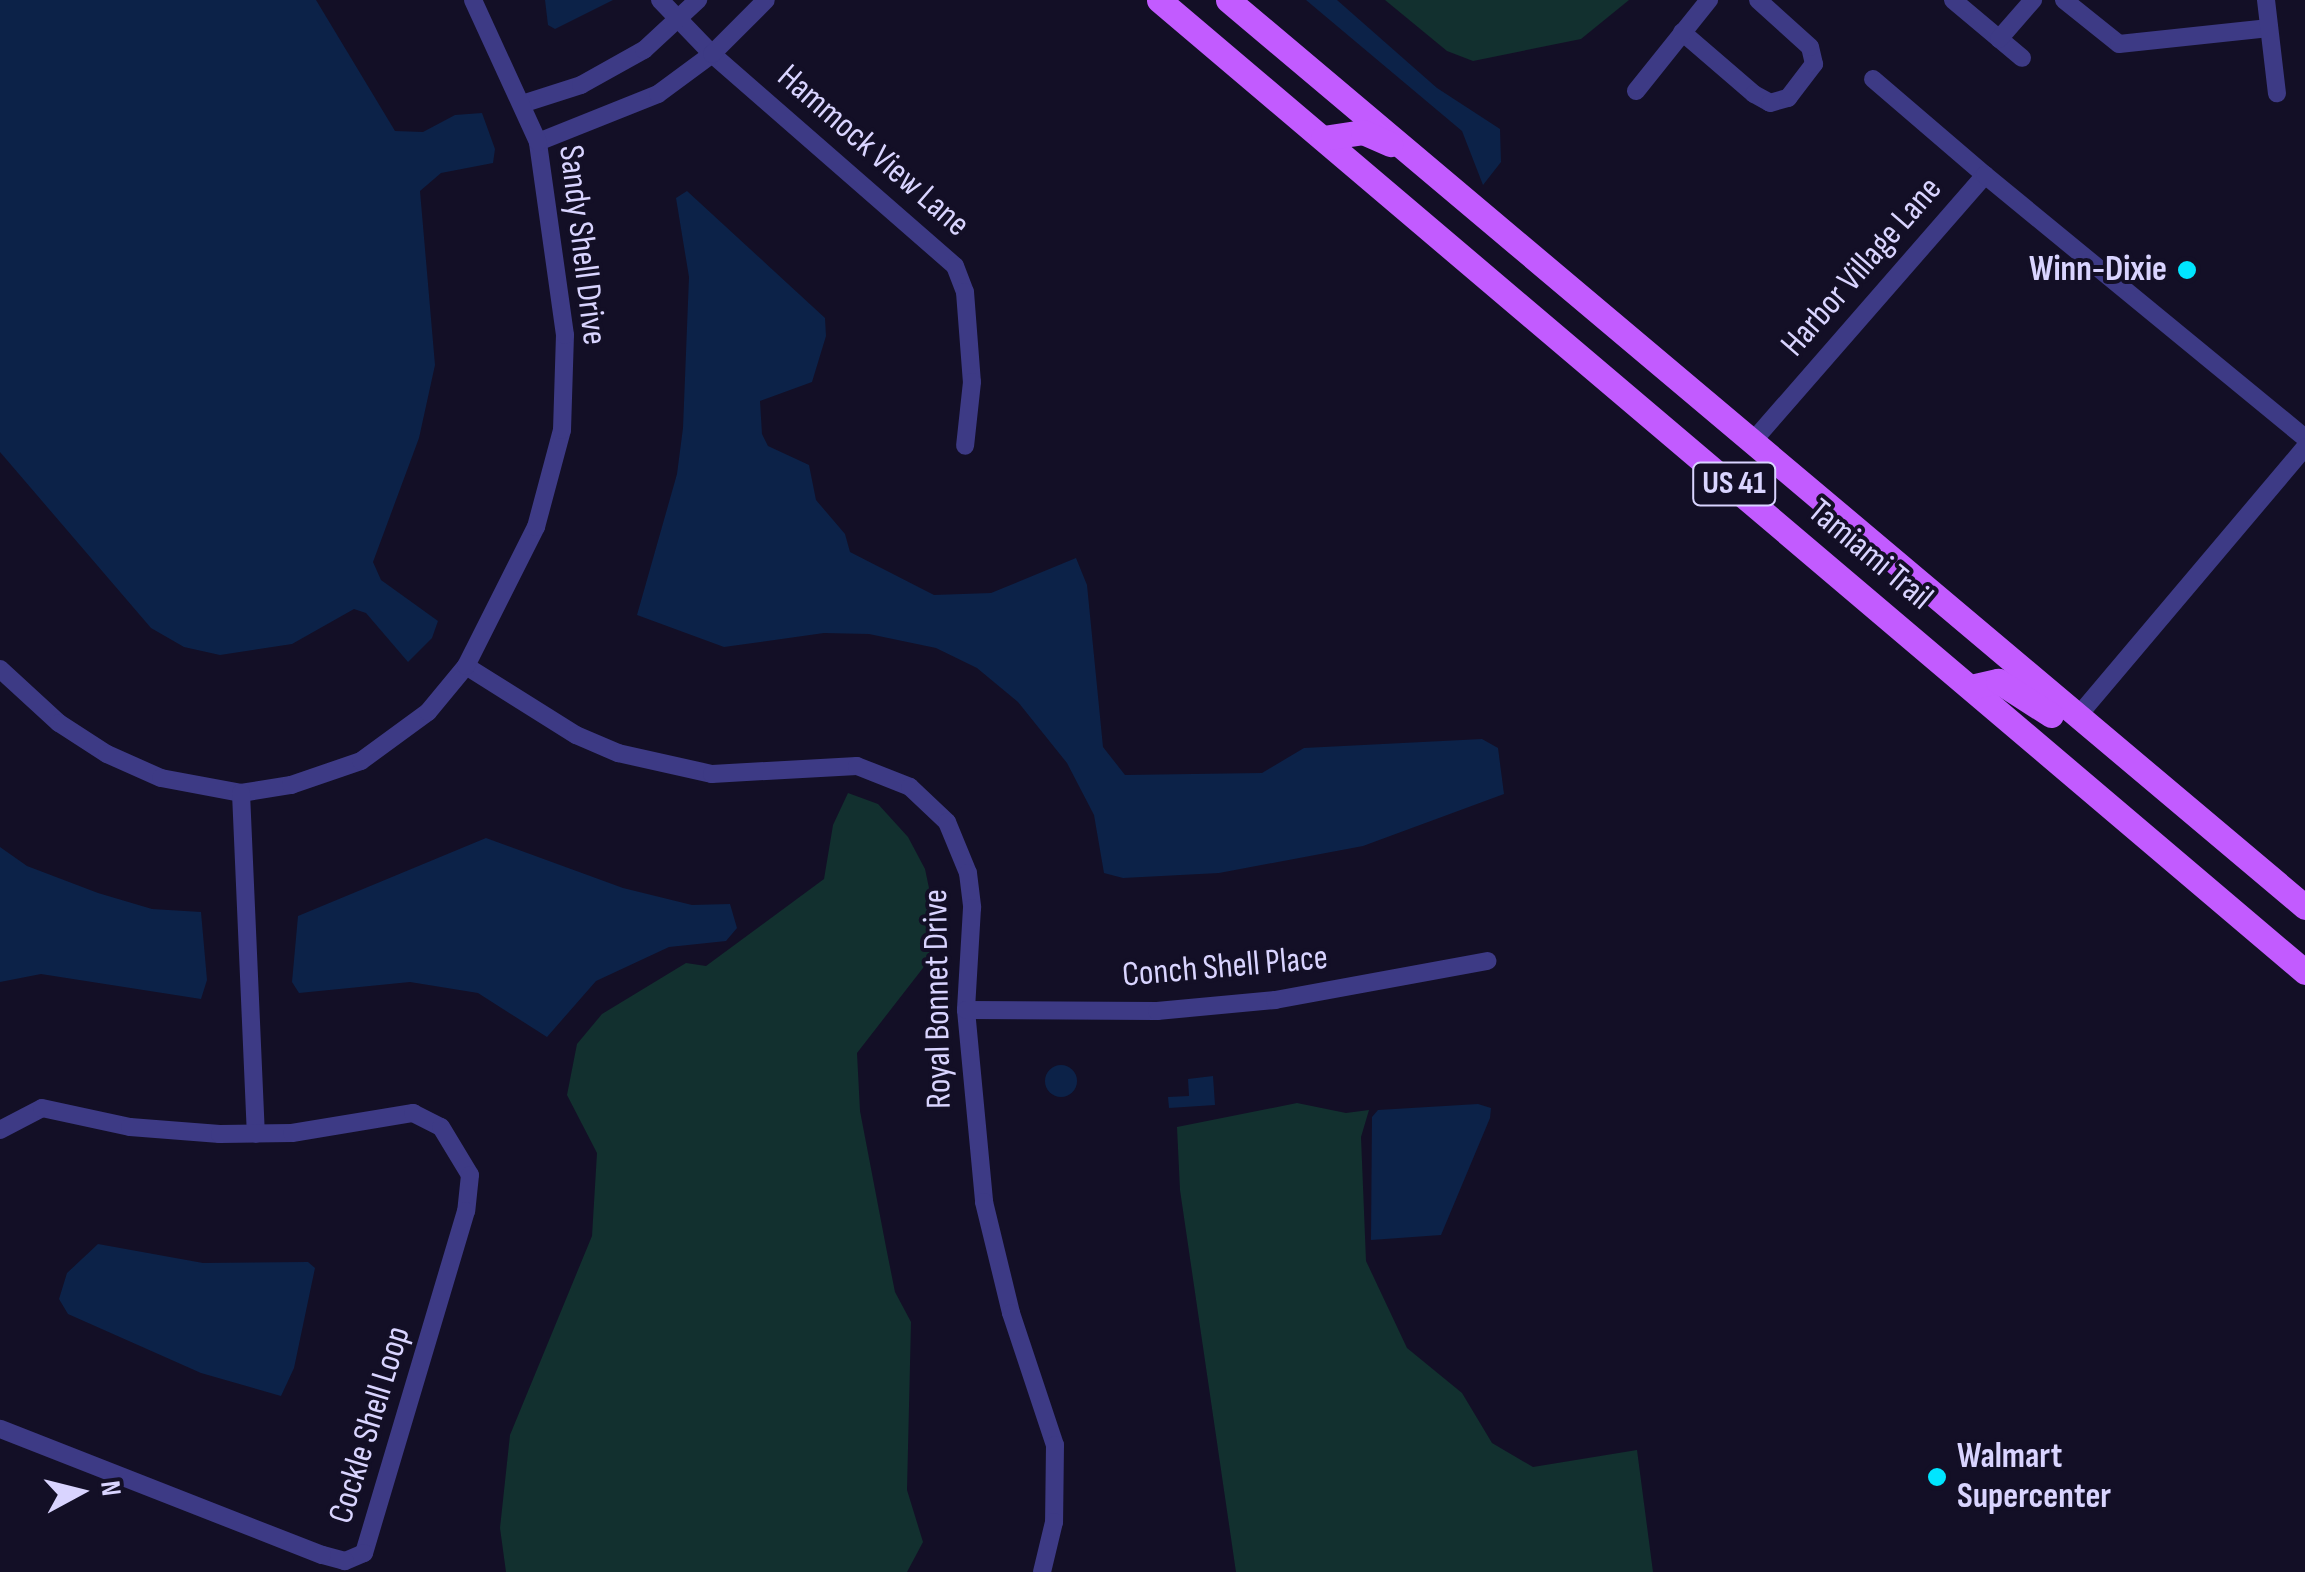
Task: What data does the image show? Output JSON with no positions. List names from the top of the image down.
{
  "streets": {
    "main road": ["US 41", "Tamiami Trail"],
    "street": [
      "Hammock View Lane",
      "Sandy Shell Drive",
      "Harbor Village Lane",
      "Conch Shell Place",
      "Royal Bonnet Drive",
      "Cockle Shell Loop"
    ]
  },
  "crossings": [
    ["Sandy Shell Drive", "Royal Bonnet Drive"],
    ["Harbor Village Lane", "Tamiami Trail"],
    ["Conch Shell Place", "Royal Bonnet Drive"]
  ],
  "places": ["Winn-Dixie", "Walmart Supercenter"],
  "north": "right"
}
